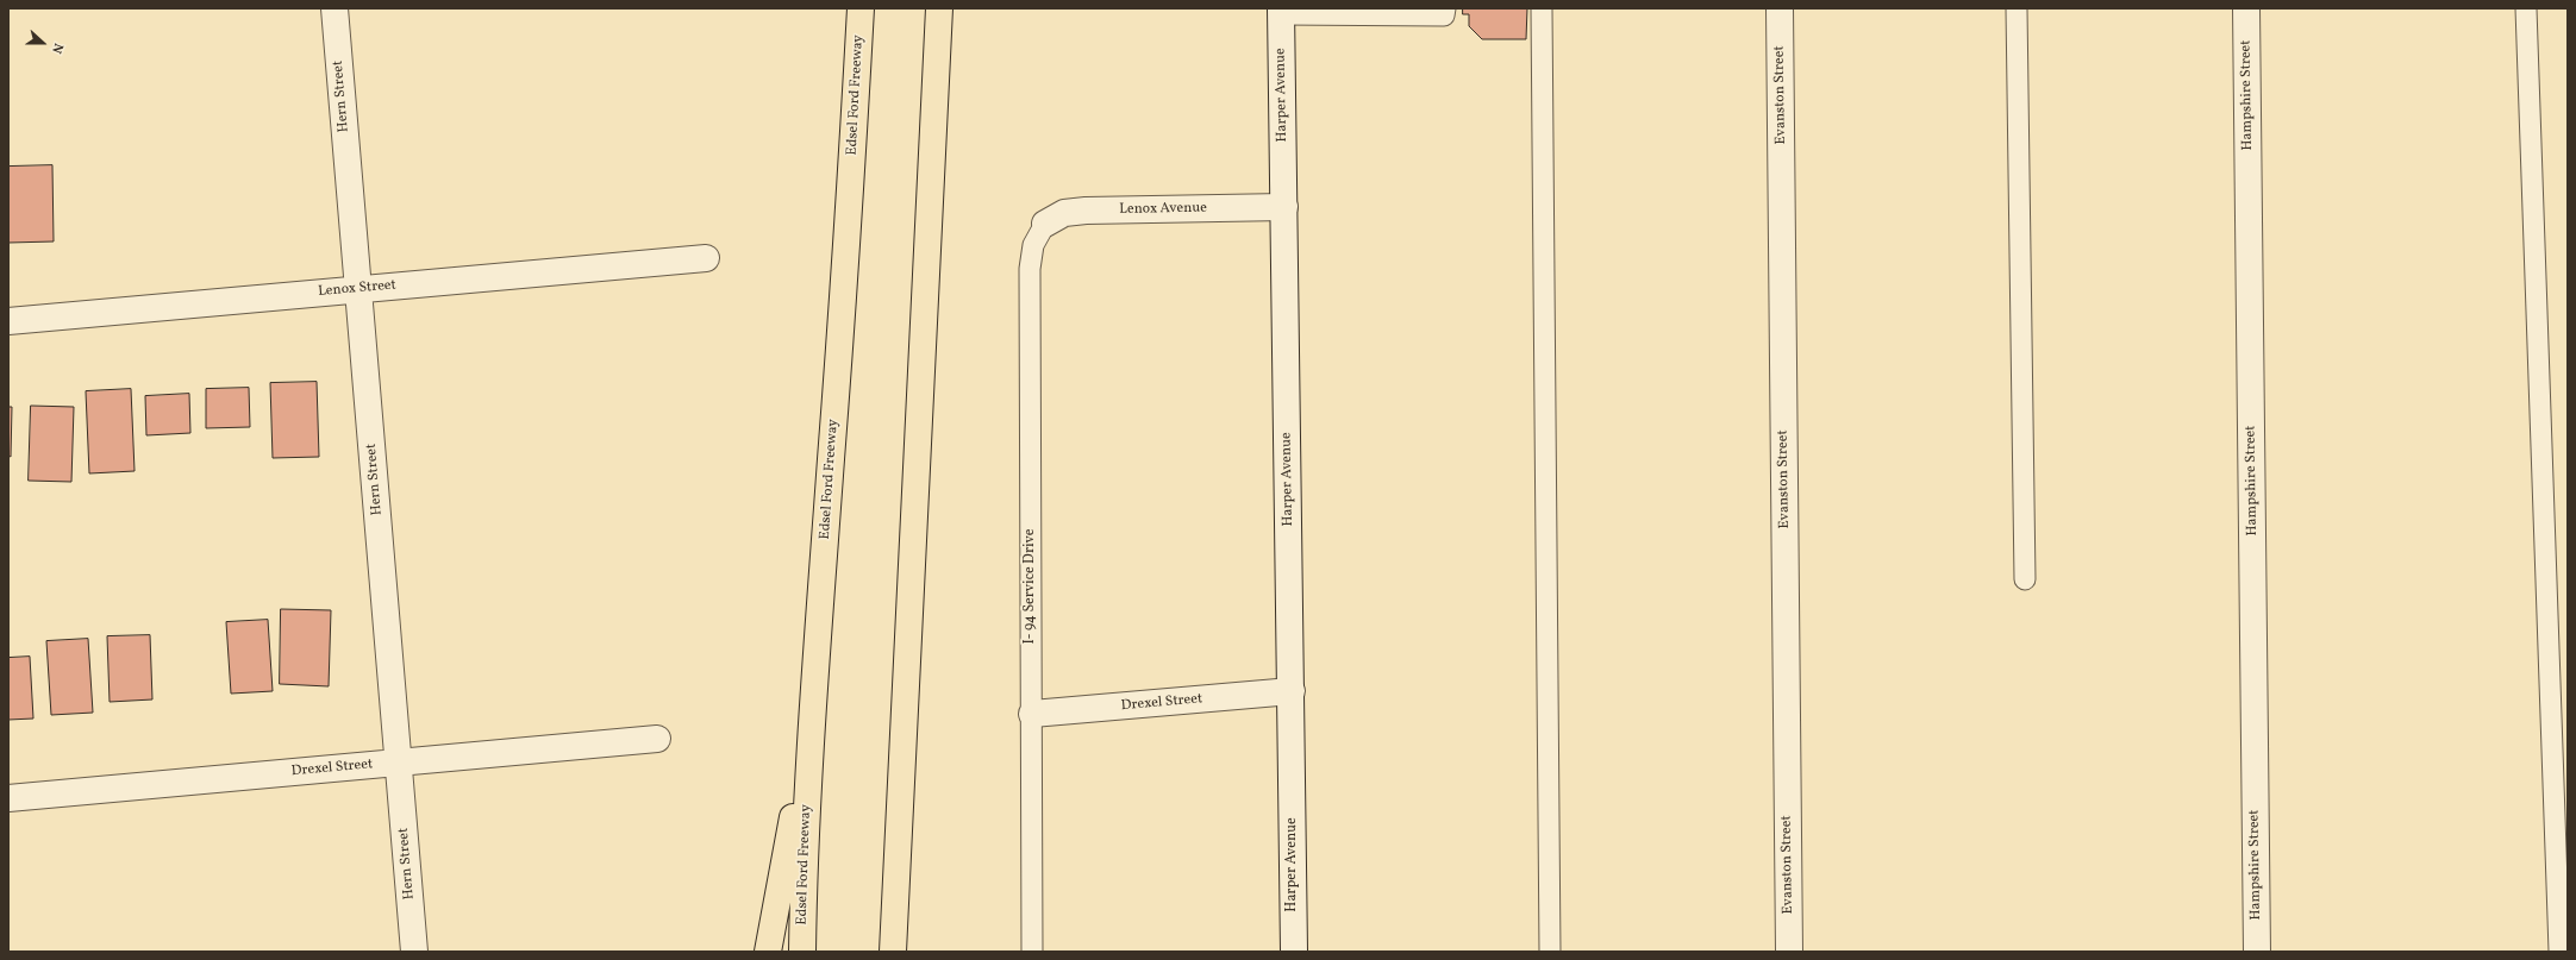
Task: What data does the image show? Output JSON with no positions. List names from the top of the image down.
{
  "streets": {
    "highway": ["Edsel Ford Freeway"],
    "street": [
      "Harper Avenue",
      "Evanston Street",
      "Hampshire Street",
      "Hern Street",
      "Lenox Avenue",
      "Lenox Street",
      "Drexel Street"
    ],
    "lane": ["I- 94 Service Drive"]
  },
  "crossings": [
    ["Harper Avenue", "Lenox Avenue"],
    ["Harper Avenue", "Drexel Street"],
    ["Hern Street", "Lenox Street"],
    ["Hern Street", "Drexel Street"],
    ["Lenox Avenue", "I- 94 Service Drive"],
    ["I- 94 Service Drive", "Drexel Street"]
  ],
  "north": "right"
}
